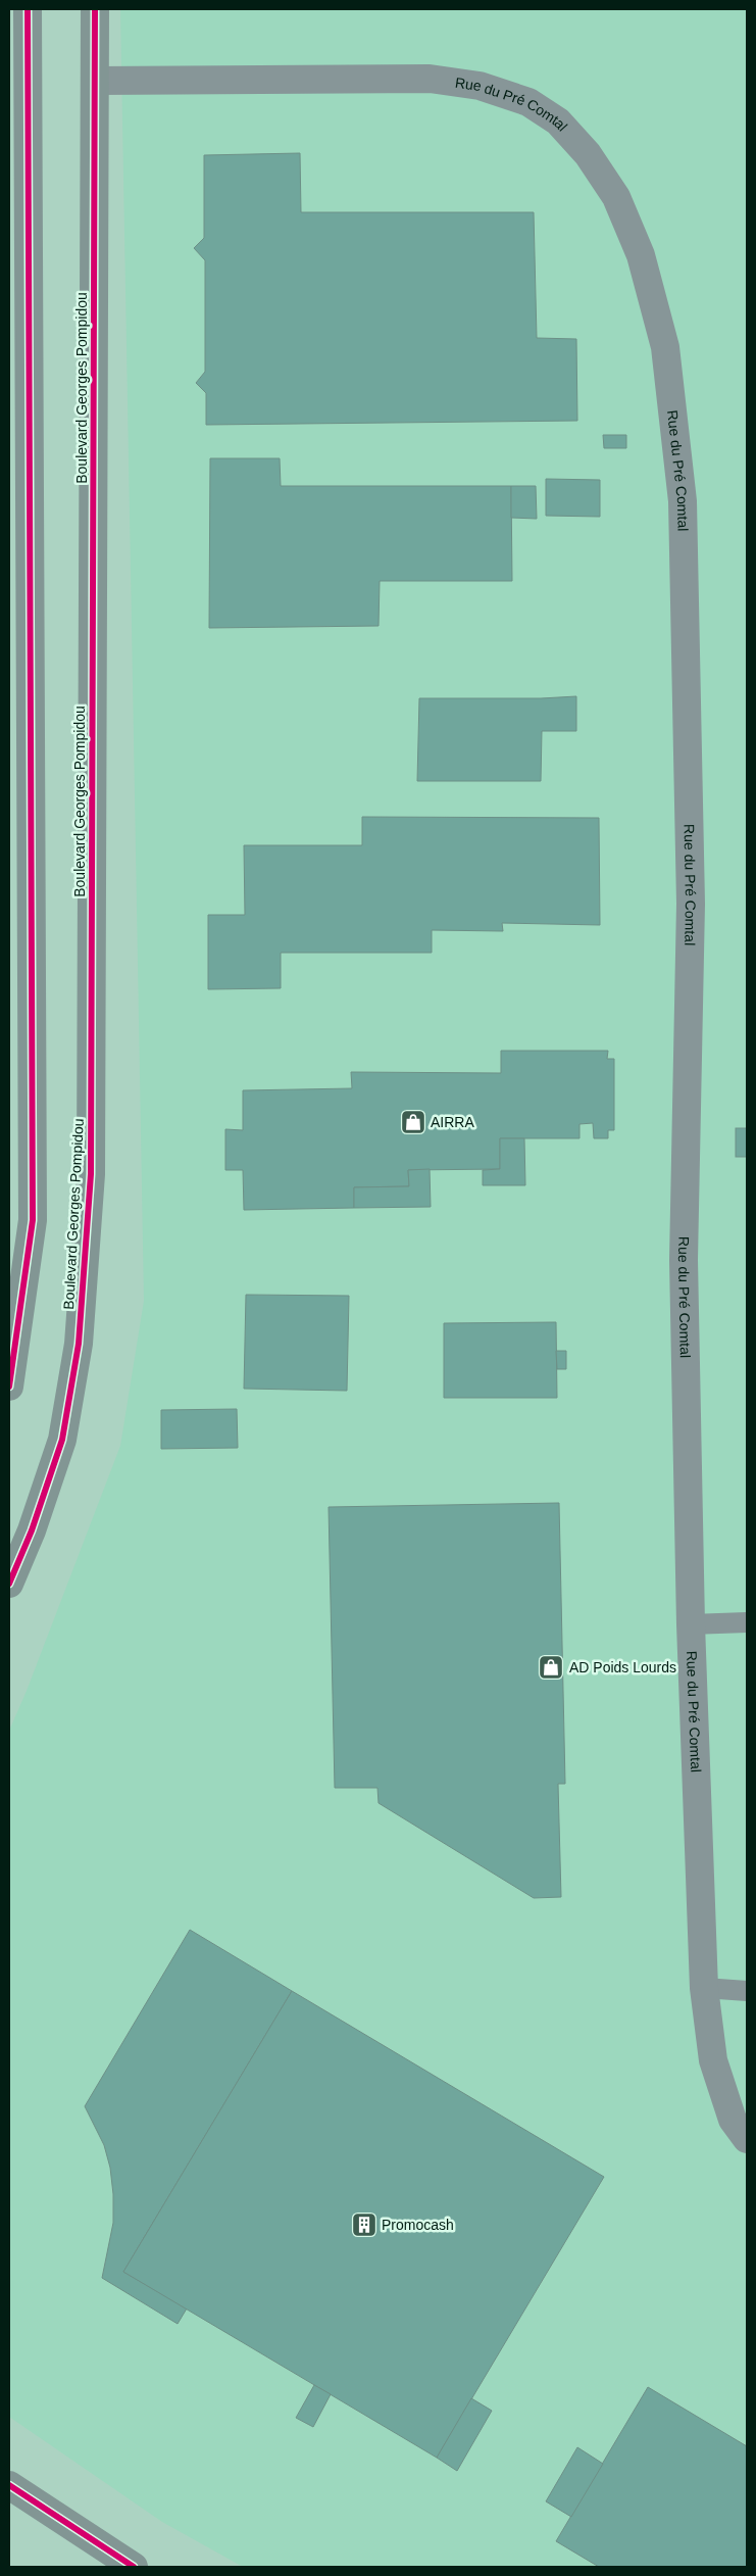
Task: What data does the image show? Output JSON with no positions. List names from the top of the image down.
{
  "streets": {
    "main road": ["Boulevard Georges Pompidou"],
    "street": ["Rue du Pré Comtal"]
  },
  "crossings": [
    ["Rue du Pré Comtal", "Boulevard Georges Pompidou"]
  ],
  "places": {
    "shop": ["AIRRA", "AD Poids Lourds"],
    "building": ["Promocash"]
  }
}
